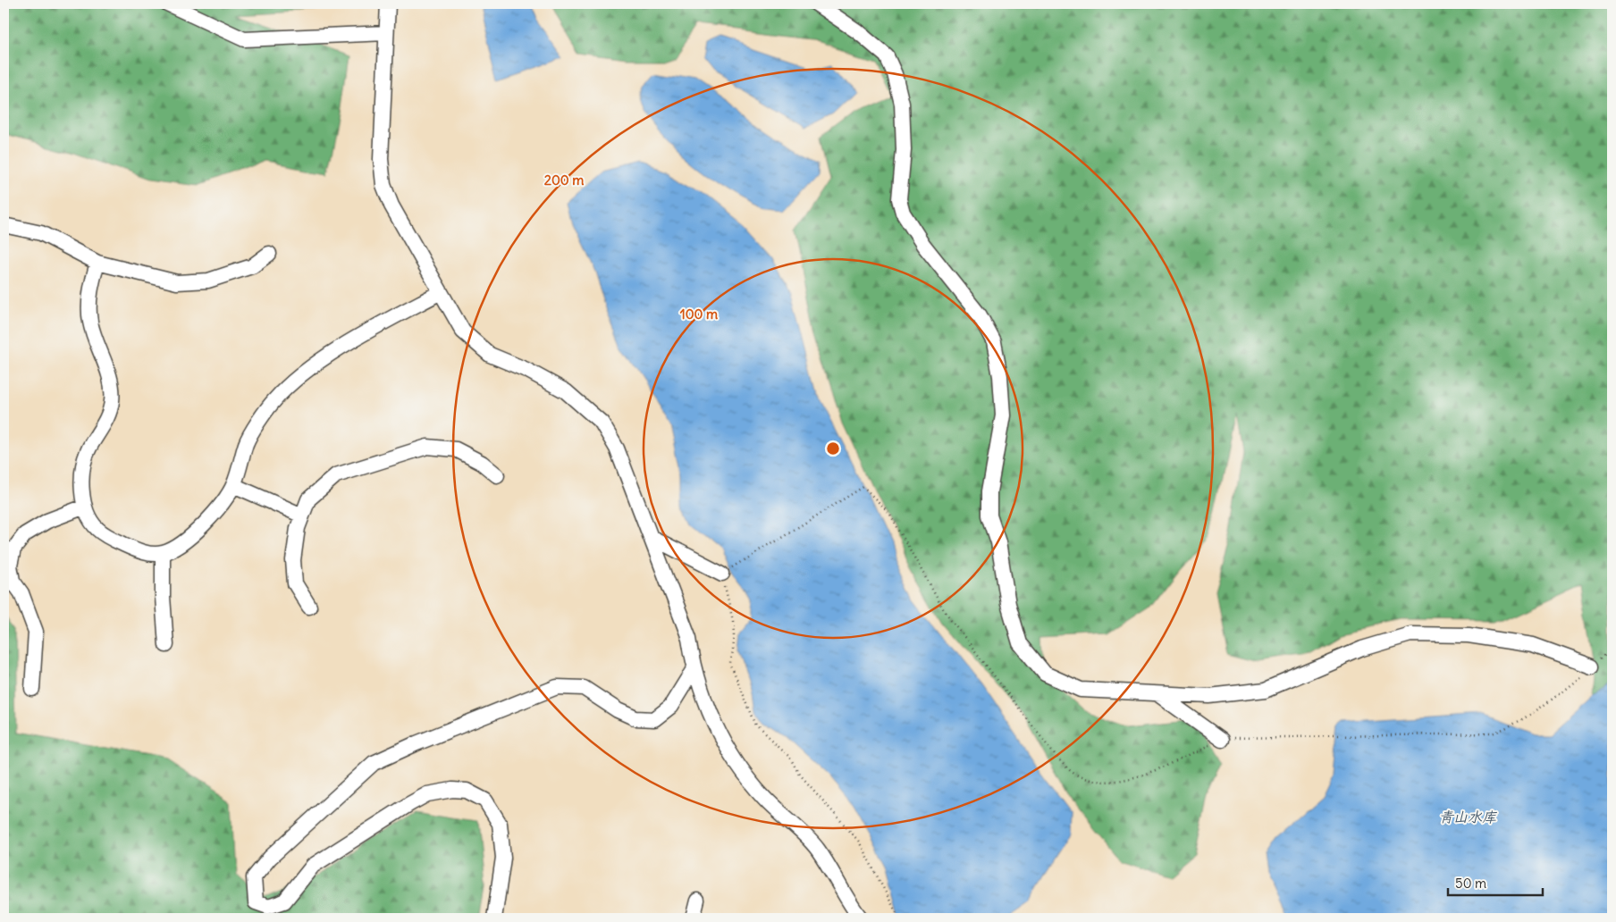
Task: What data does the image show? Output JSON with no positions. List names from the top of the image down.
{
  "water": ["青山水库"],
  "scale_bar": "50 m",
  "rings": ["200 m", "100 m"]
}
